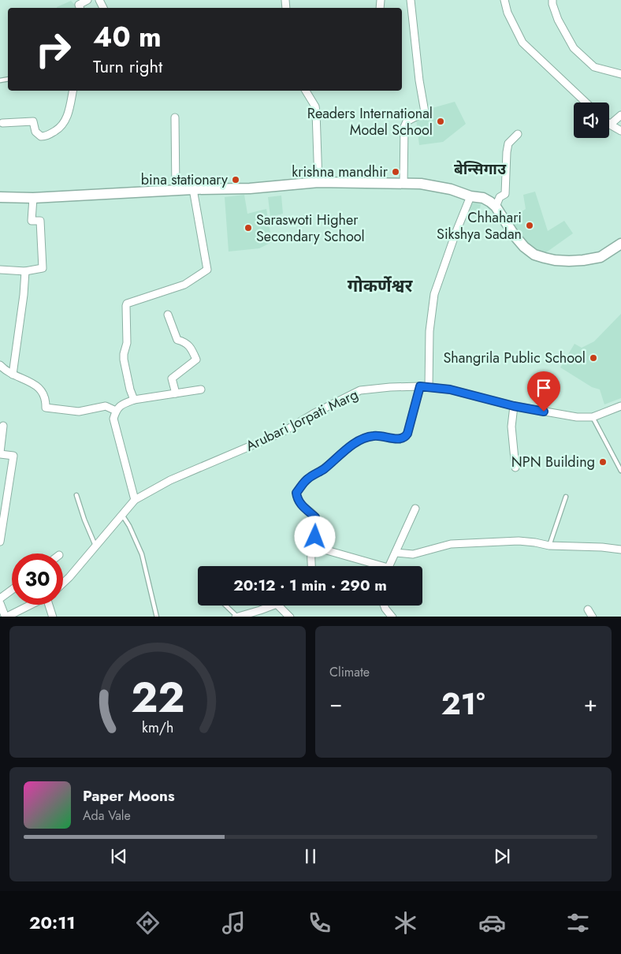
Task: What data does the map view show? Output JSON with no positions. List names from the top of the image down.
{
  "streets": {
    "street": ["Arubari Jorpati Marg"]
  },
  "districts": ["बेन्सिगाउ", "गोकर्णेश्वर"],
  "places": [
    "Readers International Model School",
    "krishna mandhir",
    "bina stationary",
    "Chhahari Sikshya Sadan",
    "Saraswoti Higher Secondary School",
    "Shangrila Public School",
    "NPN Building"
  ],
  "page": {
    "turn": ["40 m", "Turn right"],
    "limit": "30",
    "trip": "20:12 · 1 min · 290 m",
    "tile": "Climate",
    "heat": ["−", "21°", "+"],
    "song": ["Paper Moons", "Ada Vale"],
    "tabs": "20:11",
    "gauge": ["22", "km/h"]
  }
}
